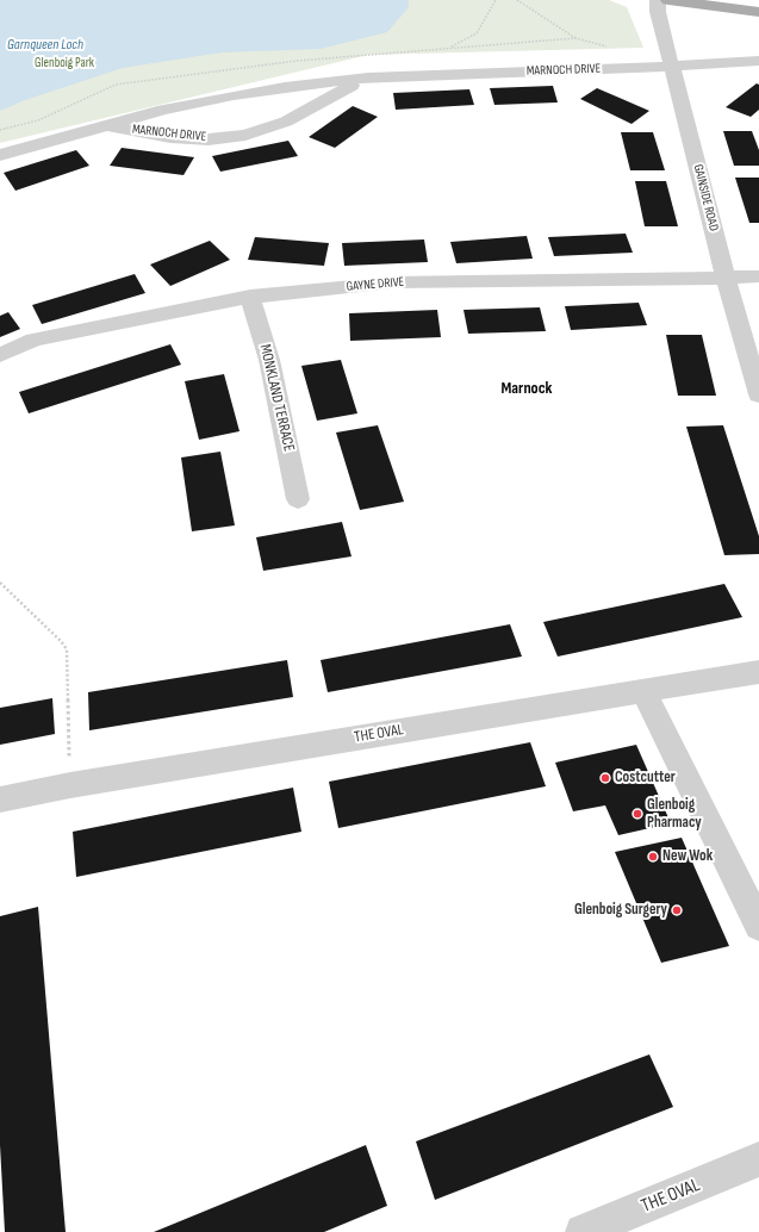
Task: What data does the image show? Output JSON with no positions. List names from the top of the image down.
{
  "streets": {
    "street": [
      "MARNOCH DRIVE",
      "GAINSIDE ROAD",
      "GAYNE DRIVE",
      "MONKLAND TERRACE",
      "THE OVAL"
    ]
  },
  "crossings": [
    ["MARNOCH DRIVE", "GAINSIDE ROAD"],
    ["GAINSIDE ROAD", "GAYNE DRIVE"],
    ["GAYNE DRIVE", "MONKLAND TERRACE"]
  ],
  "districts": ["Marnock"],
  "water": ["Garnqueen Loch"],
  "parks": ["Glenboig Park"],
  "places": [
    "Costcutter",
    "Glenboig Pharmacy",
    "New Wok",
    "Glenboig Surgery"
  ]
}
